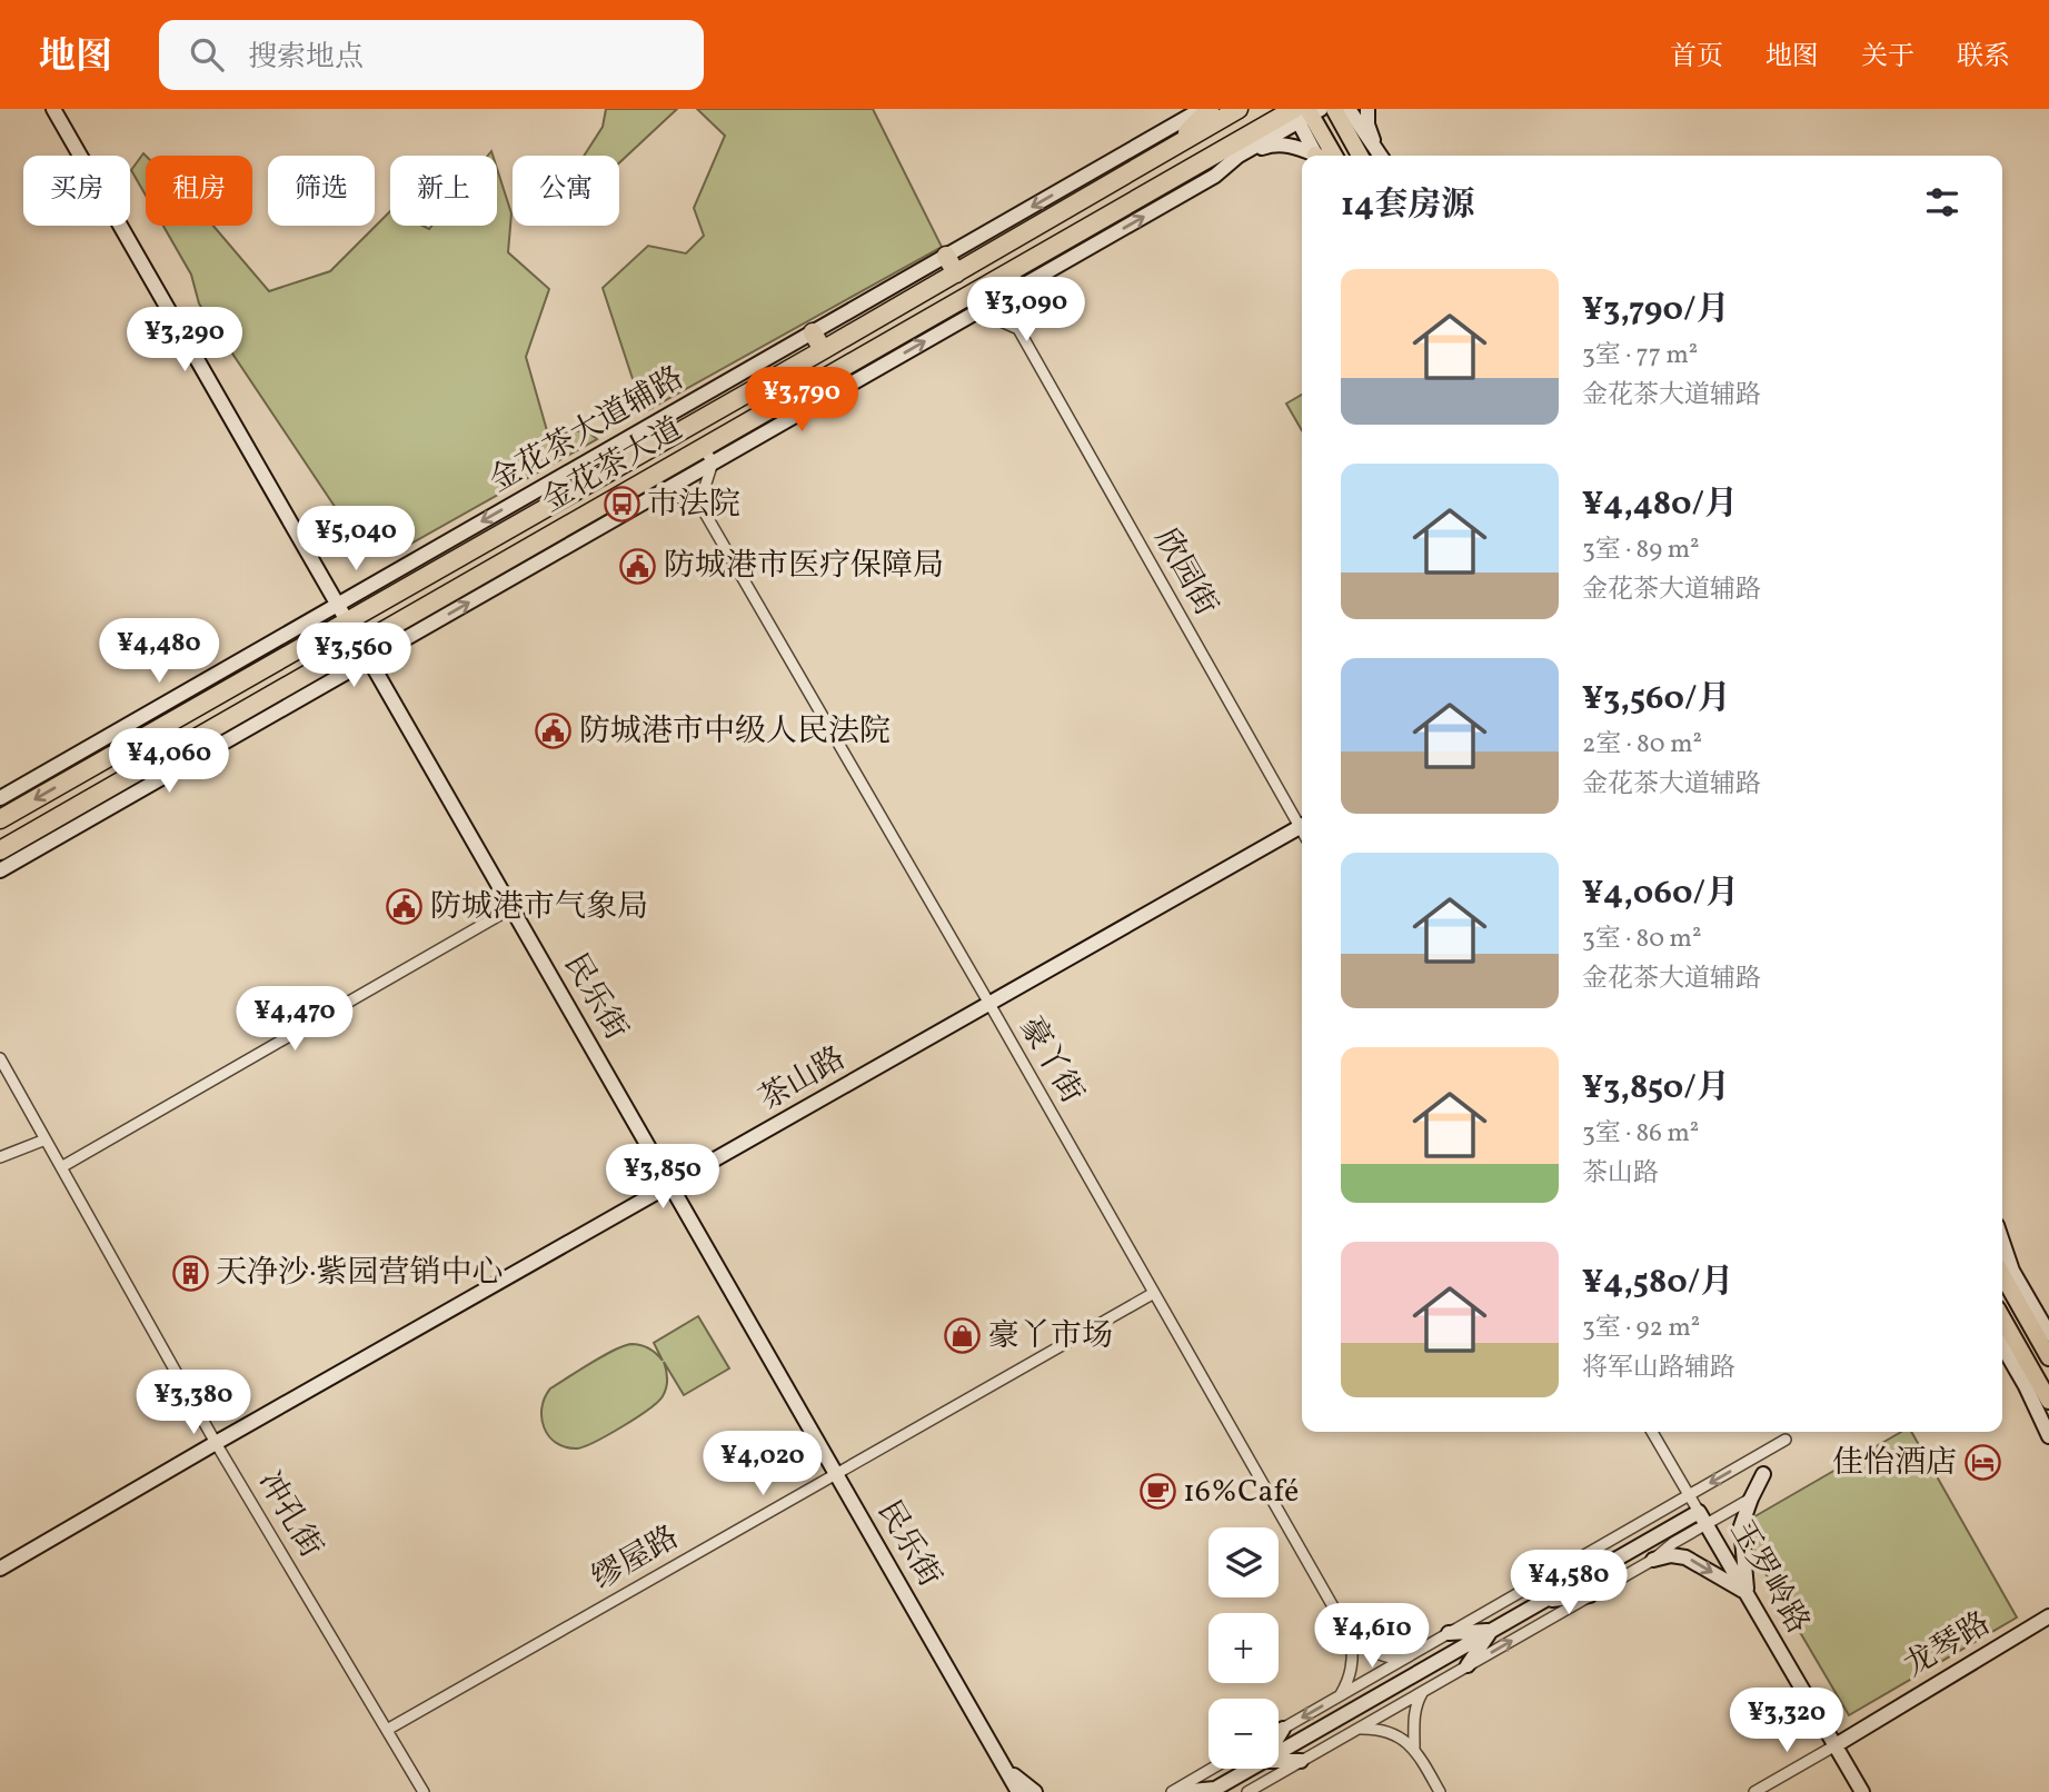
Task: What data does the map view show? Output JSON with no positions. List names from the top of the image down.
{
  "streets": {
    "highway": ["金花茶大道"],
    "street": [
      "金花茶大道辅路",
      "欣园街",
      "民乐街",
      "豪丫街",
      "茶山路",
      "冲孔街",
      "缪屋路",
      "玉罗岭路",
      "龙琴路"
    ]
  },
  "crossings": [
    ["金花茶大道辅路", "金花茶大道"],
    ["金花茶大道辅路", "民乐街"],
    ["金花茶大道", "民乐街"],
    ["民乐街", "茶山路"],
    ["民乐街", "缪屋路"],
    ["豪丫街", "茶山路"],
    ["豪丫街", "缪屋路"],
    ["茶山路", "冲孔街"],
    ["冲孔街", "缪屋路"],
    ["玉罗岭路", "龙琴路"]
  ],
  "places": {
    "bus stop": ["巿法院"],
    "public building": ["防城港市医疗保障局", "防城港市中级人民法院", "防城港市气象局"],
    "building": ["天净沙·紫园营销中心"],
    "shop": ["豪丫市场"],
    "hotel": ["佳怡酒店"],
    "cafe": ["16%Café"]
  },
  "page": {
    "header": "地图",
    "search": "搜索地点",
    "nav": [
      "首页",
      "地图",
      "关于",
      "联系"
    ],
    "chip": [
      "买房",
      "租房",
      "筛选",
      "新上",
      "公寓"
    ],
    "heading": "14套房源",
    "list": [
      {
        "name": "¥3,790/月",
        "note": "3室 · 77 m² · 金花茶大道辅路"
      },
      {
        "name": "¥4,480/月",
        "note": "3室 · 89 m² · 金花茶大道辅路"
      },
      {
        "name": "¥3,560/月",
        "note": "2室 · 80 m² · 金花茶大道辅路"
      },
      {
        "name": "¥4,060/月",
        "note": "3室 · 80 m² · 金花茶大道辅路"
      },
      {
        "name": "¥3,850/月",
        "note": "3室 · 86 m² · 茶山路"
      },
      {
        "name": "¥4,580/月",
        "note": "3室 · 92 m² · 将军山路辅路"
      }
    ],
    "price": [
      "¥3,090",
      "¥3,290",
      "¥3,790",
      "¥5,040",
      "¥4,480",
      "¥3,560",
      "¥4,060",
      "¥4,470",
      "¥3,850",
      "¥3,380",
      "¥4,020",
      "¥4,580",
      "¥4,610",
      "¥3,320"
    ],
    "map_buttons": ["+", "−"]
  }
}
